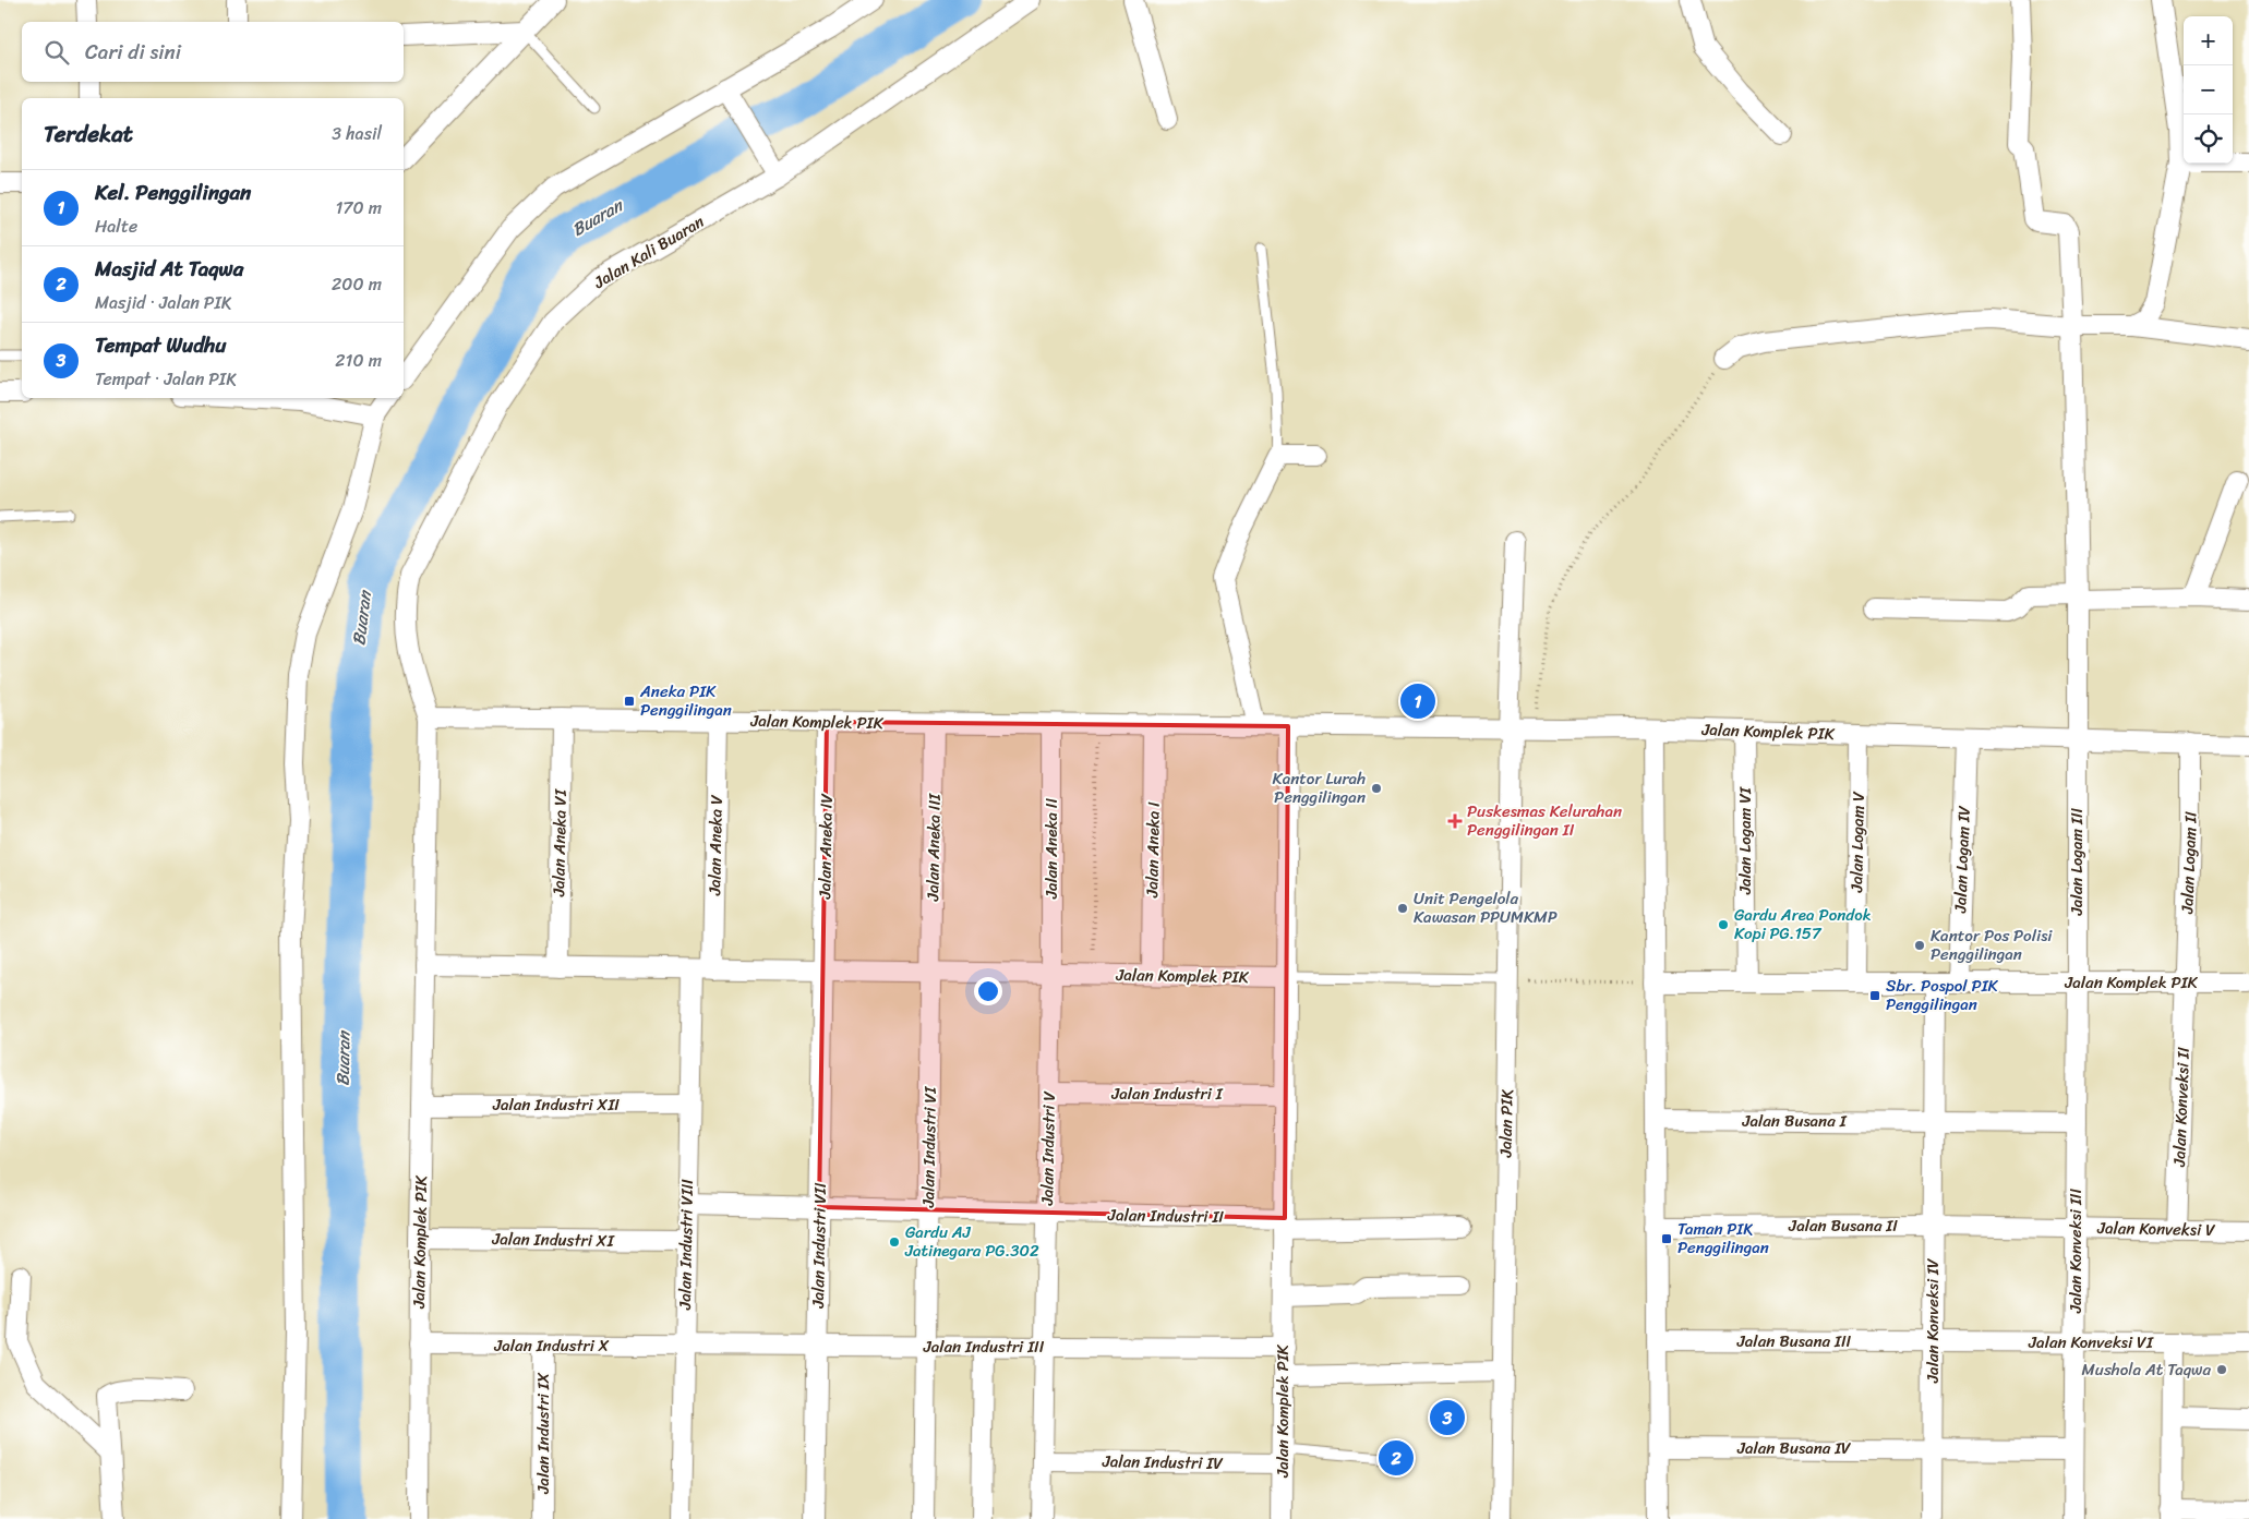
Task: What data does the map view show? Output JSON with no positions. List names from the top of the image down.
{
  "streets": {
    "street": [
      "Jalan Kali Buaran",
      "Jalan Komplek PIK",
      "Jalan Logam VI",
      "Jalan Logam V",
      "Jalan Aneka VI",
      "Jalan Aneka V",
      "Jalan Aneka IV",
      "Jalan Aneka III",
      "Jalan Aneka II",
      "Jalan Aneka I",
      "Jalan Logam IV",
      "Jalan Logam III",
      "Jalan Logam II",
      "Jalan Industri I",
      "Jalan Industri XII",
      "Jalan Konveksi II",
      "Jalan Busana I",
      "Jalan PIK",
      "Jalan Industri VI",
      "Jalan Industri V",
      "Jalan Industri II",
      "Jalan Busana II",
      "Jalan Konveksi V",
      "Jalan Industri XI",
      "Jalan Industri VIII",
      "Jalan Industri VII",
      "Jalan Konveksi III",
      "Jalan Konveksi IV",
      "Jalan Busana III",
      "Jalan Konveksi VI",
      "Jalan Industri X",
      "Jalan Industri III",
      "Jalan Industri IX",
      "Jalan Busana IV",
      "Jalan Industri IV"
    ]
  },
  "crossings": [
    ["Jalan Kali Buaran", "Jalan Komplek PIK"],
    ["Jalan Komplek PIK", "Jalan Logam VI"],
    ["Jalan Komplek PIK", "Jalan Logam V"],
    ["Jalan Komplek PIK", "Jalan Aneka VI"],
    ["Jalan Komplek PIK", "Jalan Aneka V"],
    ["Jalan Komplek PIK", "Jalan Aneka IV"],
    ["Jalan Komplek PIK", "Jalan Aneka III"],
    ["Jalan Komplek PIK", "Jalan Aneka II"],
    ["Jalan Komplek PIK", "Jalan Aneka I"],
    ["Jalan Komplek PIK", "Jalan Logam IV"],
    ["Jalan Komplek PIK", "Jalan Logam III"],
    ["Jalan Komplek PIK", "Jalan Logam II"],
    ["Jalan Komplek PIK", "Jalan Industri I"],
    ["Jalan Komplek PIK", "Jalan Industri XII"],
    ["Jalan Komplek PIK", "Jalan Konveksi II"],
    ["Jalan Komplek PIK", "Jalan PIK"],
    ["Jalan Komplek PIK", "Jalan Industri VI"],
    ["Jalan Komplek PIK", "Jalan Industri V"],
    ["Jalan Komplek PIK", "Jalan Industri II"],
    ["Jalan Komplek PIK", "Jalan Industri XI"],
    ["Jalan Komplek PIK", "Jalan Industri VIII"],
    ["Jalan Komplek PIK", "Jalan Industri VII"],
    ["Jalan Komplek PIK", "Jalan Konveksi III"],
    ["Jalan Komplek PIK", "Jalan Konveksi IV"],
    ["Jalan Komplek PIK", "Jalan Industri X"],
    ["Jalan Komplek PIK", "Jalan Industri III"],
    ["Jalan Komplek PIK", "Jalan Industri IV"],
    ["Jalan Aneka IV", "Jalan Industri VII"],
    ["Jalan Aneka III", "Jalan Industri VI"],
    ["Jalan Aneka II", "Jalan Industri V"],
    ["Jalan Logam III", "Jalan Konveksi III"],
    ["Jalan Logam II", "Jalan Konveksi II"],
    ["Jalan Industri I", "Jalan Industri V"],
    ["Jalan Industri XII", "Jalan Industri VIII"],
    ["Jalan Konveksi II", "Jalan Konveksi V"],
    ["Jalan Busana I", "Jalan Konveksi IV"],
    ["Jalan Industri VI", "Jalan Industri III"],
    ["Jalan Industri V", "Jalan Industri II"],
    ["Jalan Industri V", "Jalan Industri III"],
    ["Jalan Industri V", "Jalan Industri IV"],
    ["Jalan Busana II", "Jalan Konveksi V"],
    ["Jalan Busana II", "Jalan Konveksi IV"],
    ["Jalan Konveksi V", "Jalan Konveksi III"],
    ["Jalan Konveksi V", "Jalan Konveksi IV"],
    ["Jalan Industri XI", "Jalan Industri VIII"],
    ["Jalan Industri VIII", "Jalan Industri X"],
    ["Jalan Industri VIII", "Jalan Industri III"],
    ["Jalan Industri VII", "Jalan Industri III"],
    ["Jalan Konveksi III", "Jalan Konveksi VI"],
    ["Jalan Konveksi III", "Jalan Busana IV"],
    ["Jalan Konveksi IV", "Jalan Busana III"],
    ["Jalan Konveksi IV", "Jalan Konveksi VI"],
    ["Jalan Konveksi IV", "Jalan Busana IV"],
    ["Jalan Busana III", "Jalan Konveksi VI"],
    ["Jalan Industri X", "Jalan Industri III"],
    ["Jalan Industri X", "Jalan Industri IX"]
  ],
  "water": ["Buaran"],
  "places": {
    "transit": ["Aneka PIK Penggilingan", "Sbr. Pospol PIK Penggilingan", "Taman PIK Penggilingan"],
    "other": [
      "Kantor Lurah Penggilingan",
      "Unit Pengelola Kawasan PPUMKMP",
      "Gardu Area Pondok Kopi PG.157",
      "Kantor Pos Polisi Penggilingan",
      "Gardu AJ Jatinegara PG.302",
      "Mushola At Taqwa"
    ],
    "health": ["Puskesmas Kelurahan Penggilingan II"]
  },
  "page": {
    "map_buttons": ["+", "−"],
    "search": "Cari di sini",
    "heading": ["Terdekat", "3 hasil"],
    "list": [
      {
        "mark": "1",
        "name": "Kel. Penggilingan",
        "note": "Halte",
        "value": "170 m"
      },
      {
        "mark": "2",
        "name": "Masjid At Taqwa",
        "note": "Masjid · Jalan PIK",
        "value": "200 m"
      },
      {
        "mark": "3",
        "name": "Tempat Wudhu",
        "note": "Tempat · Jalan PIK",
        "value": "210 m"
      }
    ],
    "pins": ["1", "3", "2"]
  }
}
